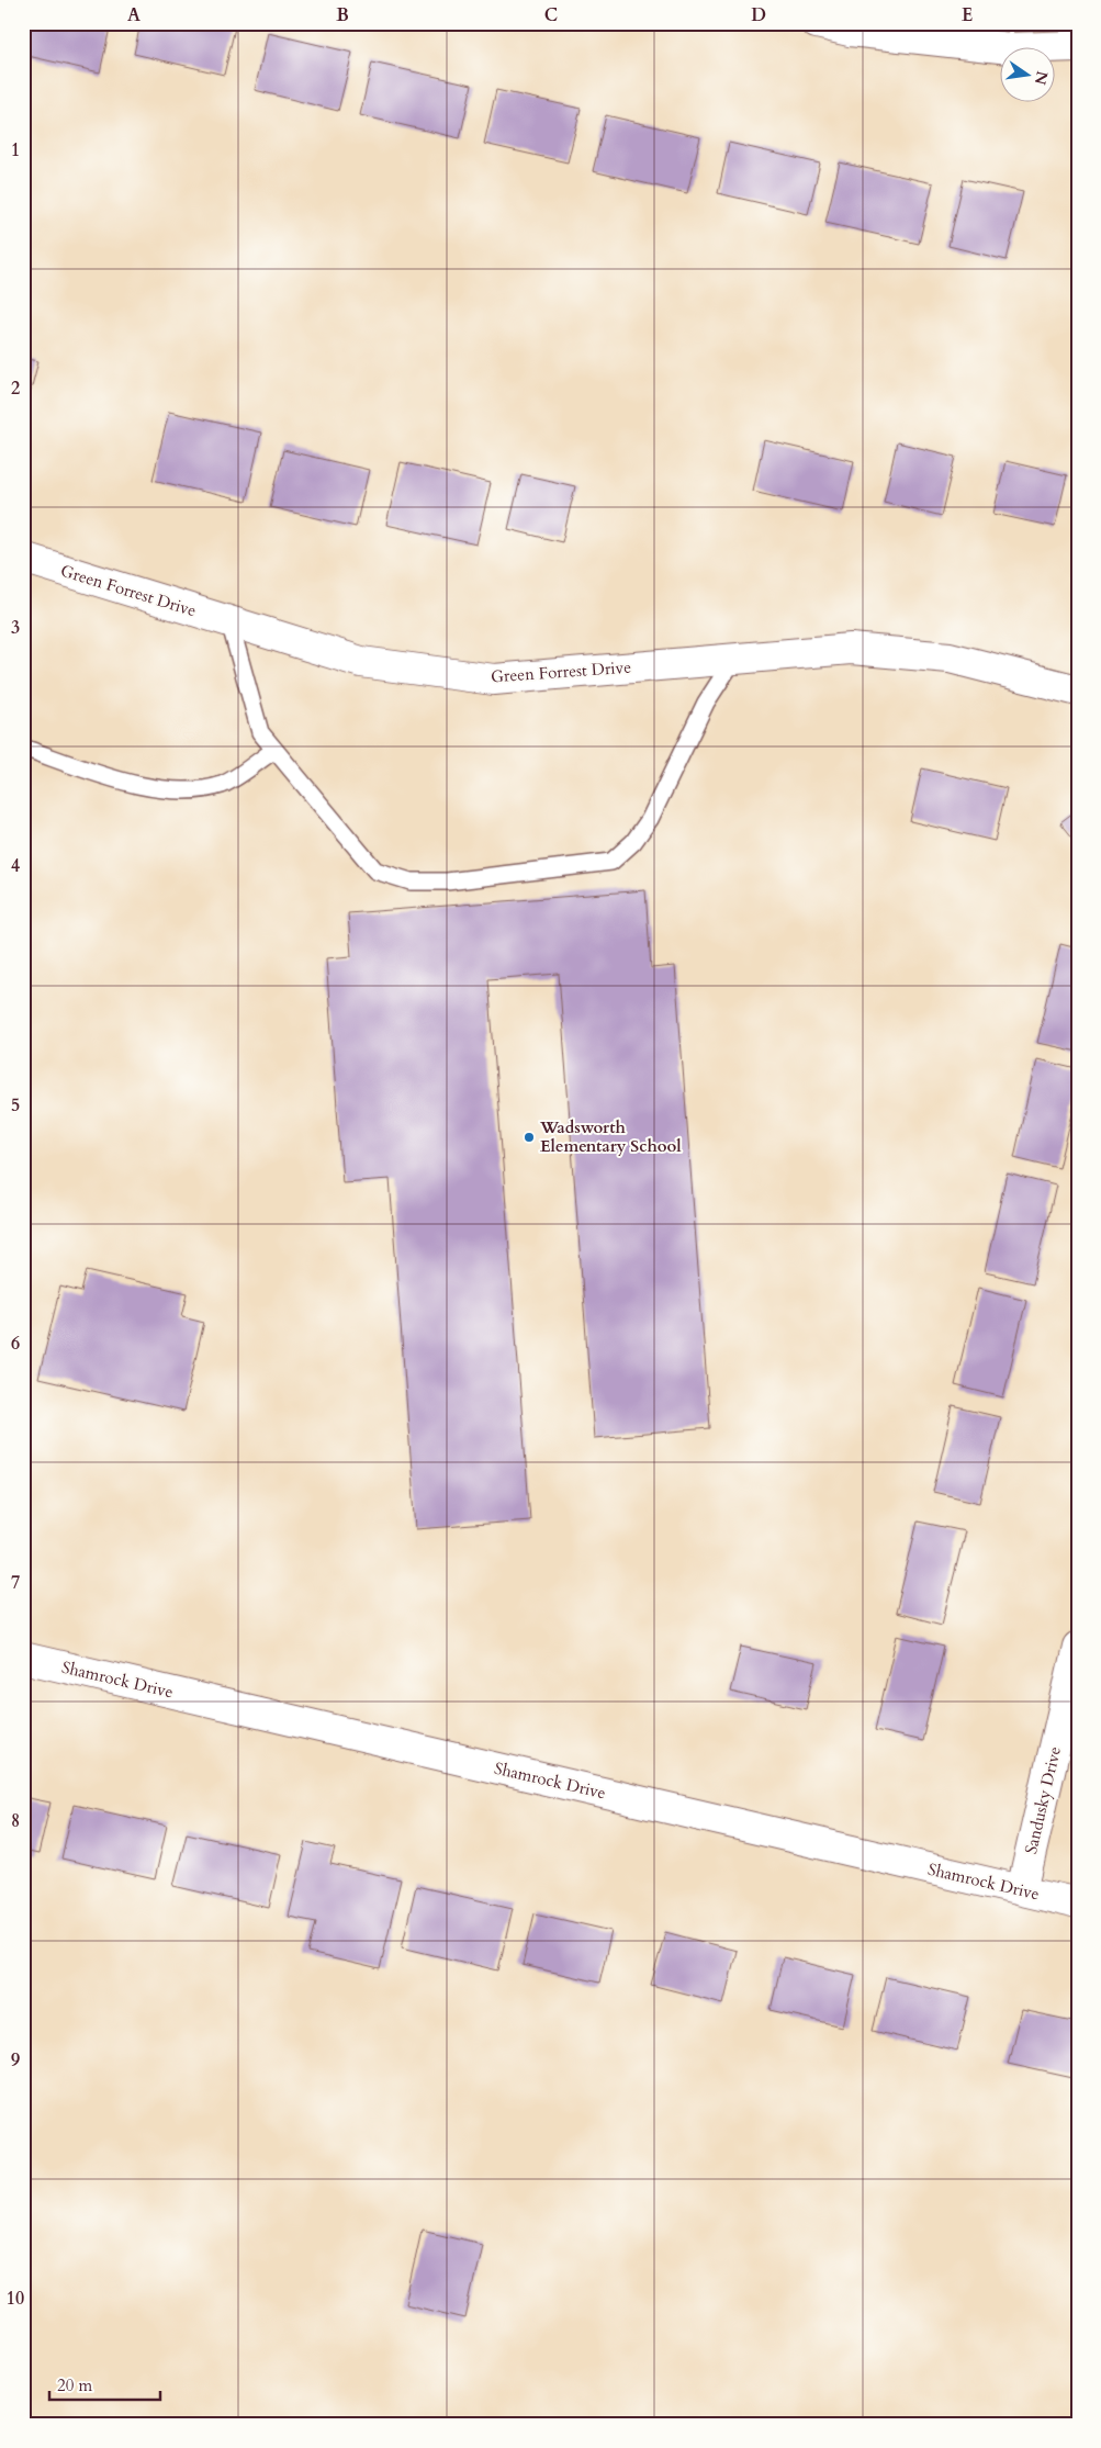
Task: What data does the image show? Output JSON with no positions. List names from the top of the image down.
{
  "streets": {
    "street": ["Green Forrest Drive", "Shamrock Drive", "Sandusky Drive"]
  },
  "crossings": [
    ["Shamrock Drive", "Sandusky Drive"]
  ],
  "places": ["Wadsworth Elementary School"],
  "scale_bar": "20 m",
  "north": "right",
  "grid": {
    "columns": [
      "A",
      "B",
      "C",
      "D",
      "E"
    ],
    "rows": [
      "1",
      "2",
      "3",
      "4",
      "5",
      "6",
      "7",
      "8",
      "9",
      "10"
    ]
  }
}
